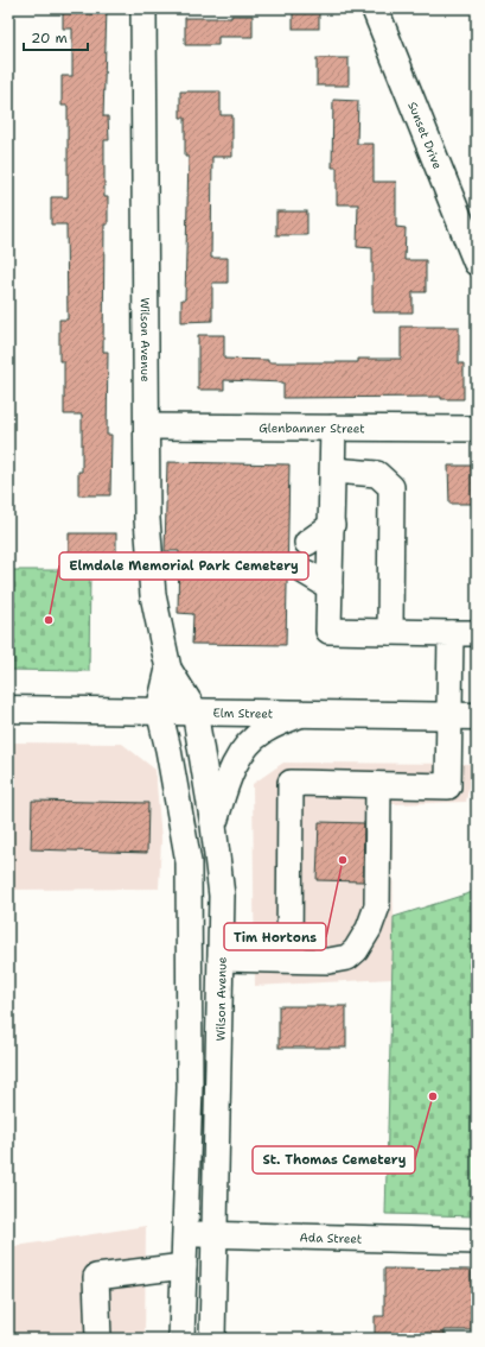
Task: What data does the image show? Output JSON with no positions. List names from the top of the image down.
{
  "streets": {
    "main road": ["Sunset Drive", "Elm Street"],
    "street": ["Wilson Avenue", "Glenbanner Street", "Ada Street"]
  },
  "crossings": [
    ["Wilson Avenue", "Glenbanner Street"],
    ["Wilson Avenue", "Elm Street"],
    ["Wilson Avenue", "Ada Street"]
  ],
  "places": ["Elmdale Memorial Park Cemetery", "Tim Hortons", "St. Thomas Cemetery"],
  "scale_bar": "20 m"
}
